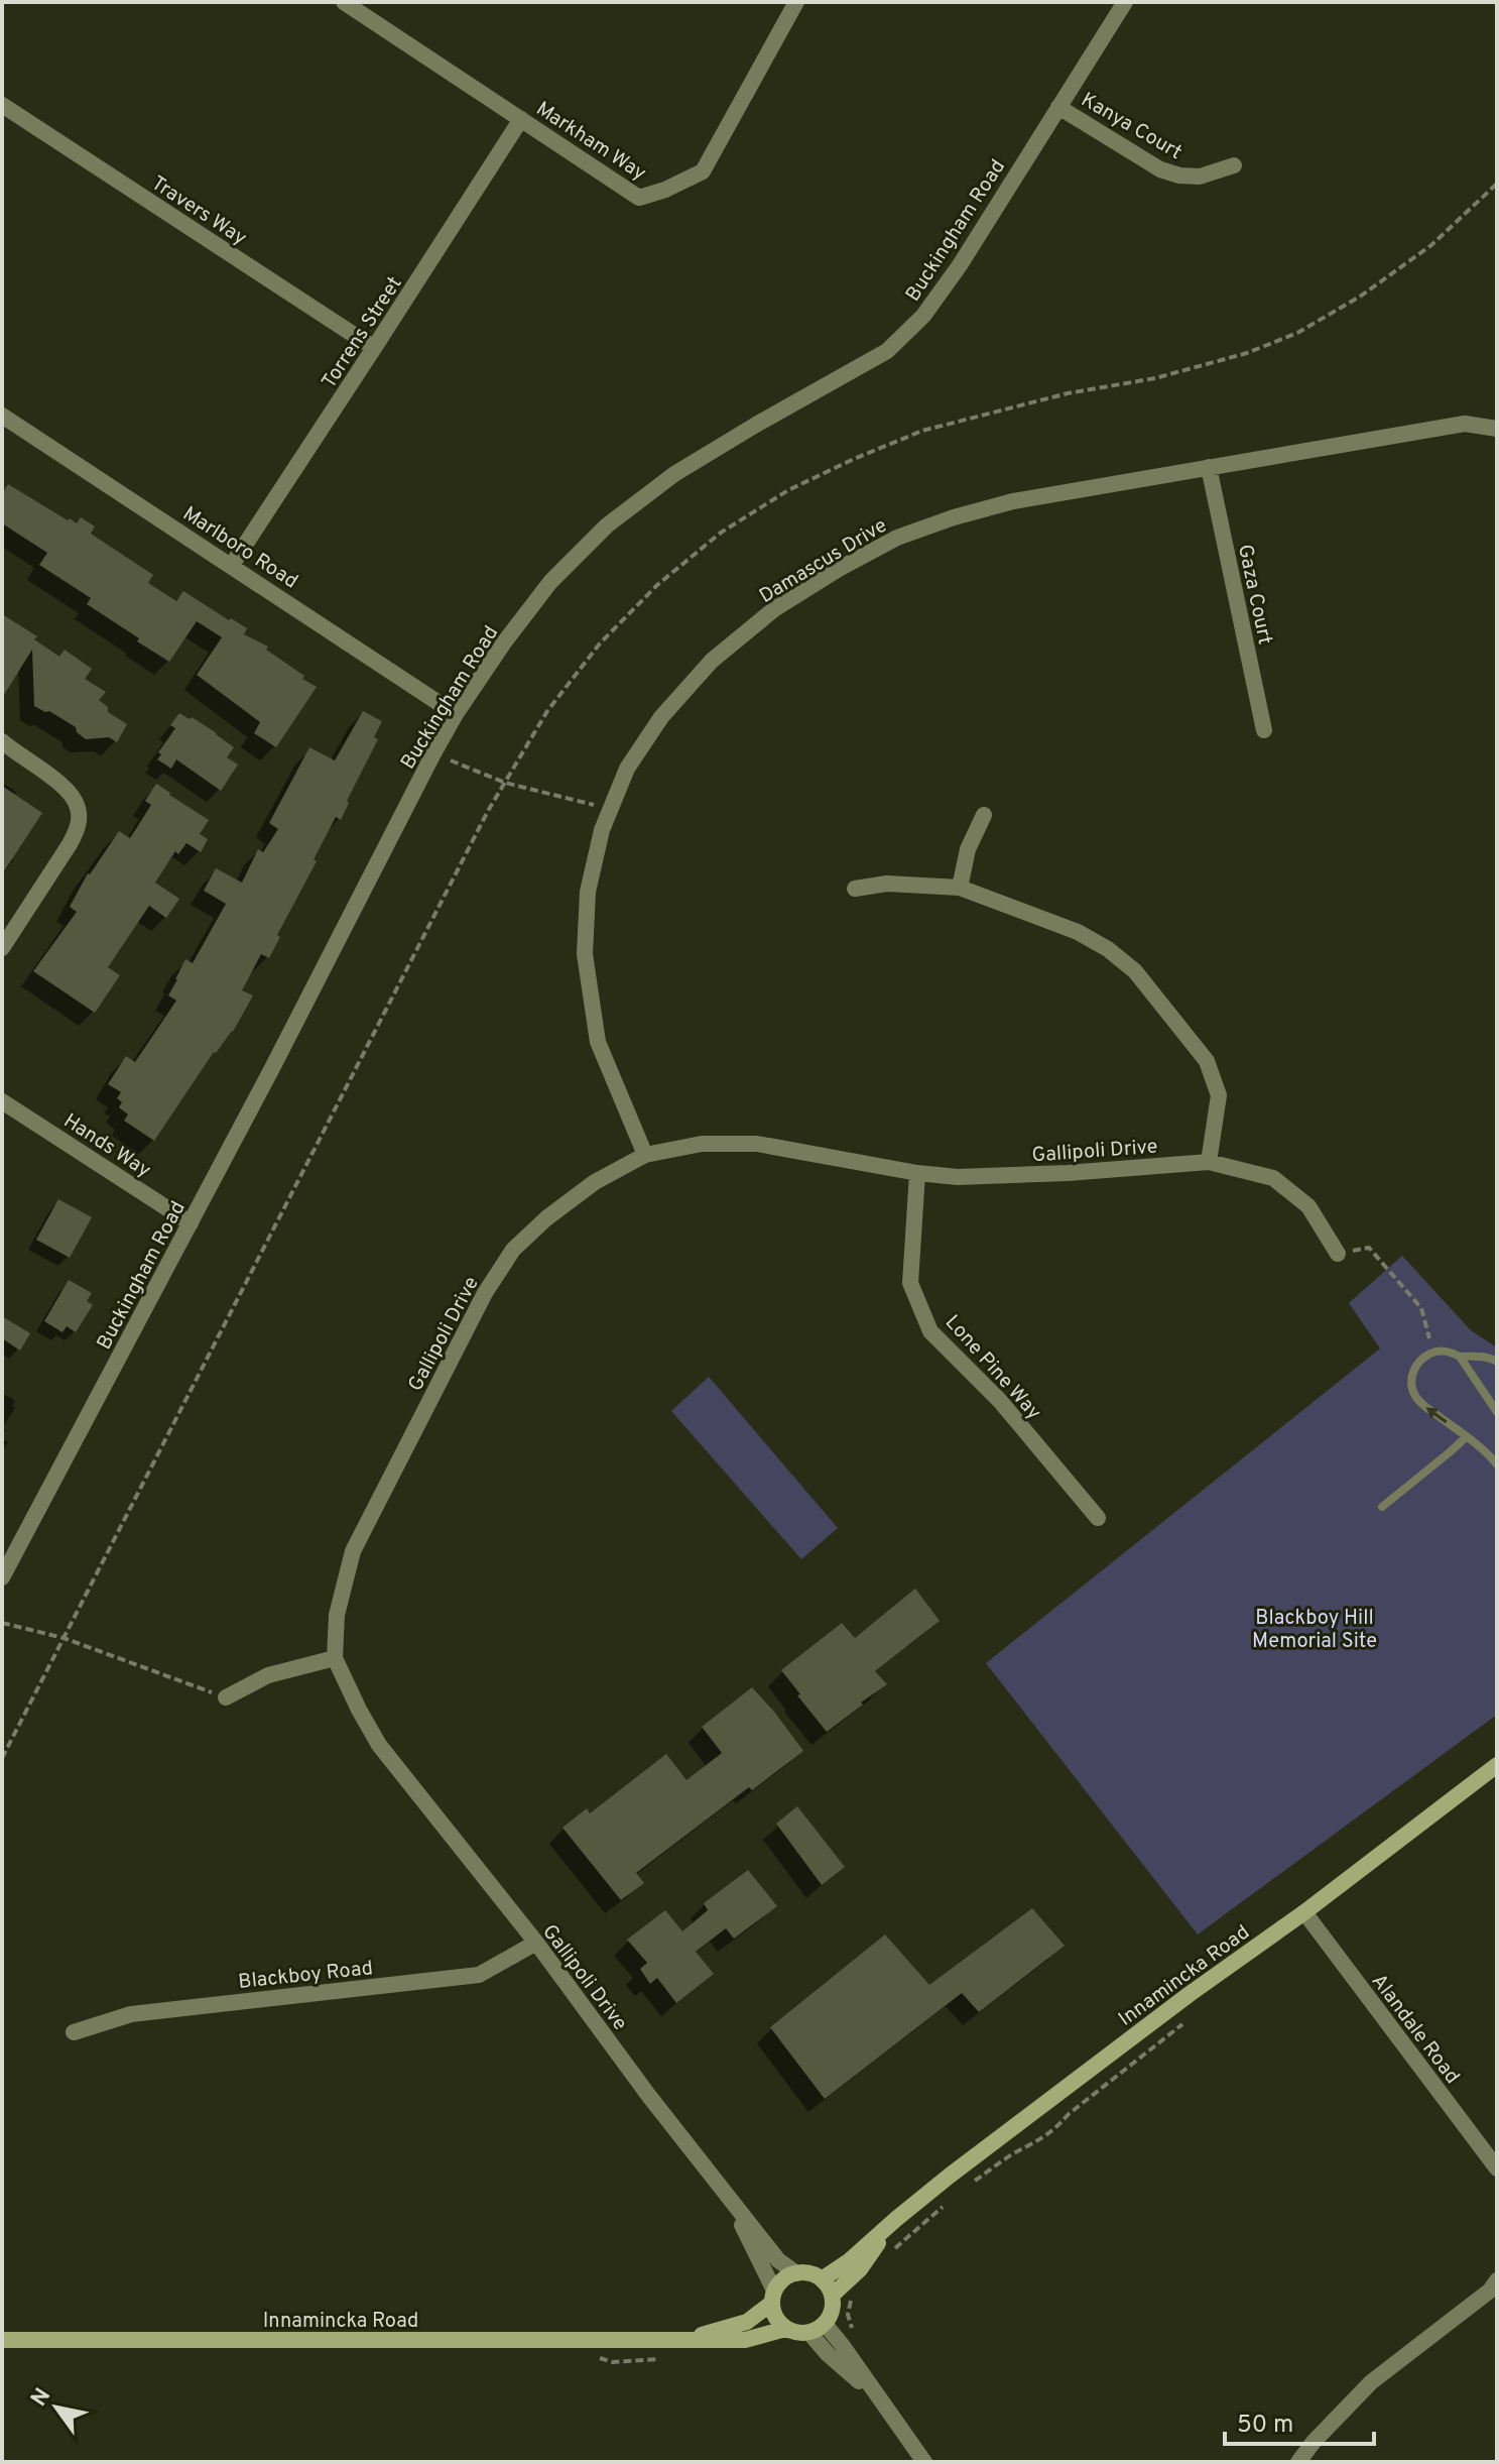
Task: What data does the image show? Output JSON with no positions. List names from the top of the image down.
{
  "streets": {
    "main road": ["Innamincka Road"],
    "street": [
      "Kanya Court",
      "Markham Way",
      "Travers Way",
      "Buckingham Road",
      "Torrens Street",
      "Marlboro Road",
      "Damascus Drive",
      "Gaza Court",
      "Hands Way",
      "Gallipoli Drive",
      "Lone Pine Way",
      "Blackboy Road",
      "Alandale Road"
    ]
  },
  "crossings": [
    ["Kanya Court", "Buckingham Road"],
    ["Markham Way", "Torrens Street"],
    ["Travers Way", "Torrens Street"],
    ["Buckingham Road", "Marlboro Road"],
    ["Buckingham Road", "Hands Way"],
    ["Torrens Street", "Marlboro Road"],
    ["Damascus Drive", "Gaza Court"],
    ["Damascus Drive", "Gallipoli Drive"],
    ["Gallipoli Drive", "Lone Pine Way"],
    ["Gallipoli Drive", "Blackboy Road"],
    ["Gallipoli Drive", "Innamincka Road"],
    ["Innamincka Road", "Alandale Road"]
  ],
  "parks": ["Blackboy Hill Memorial Site"],
  "scale_bar": "50 m",
  "north": "top left"
}
